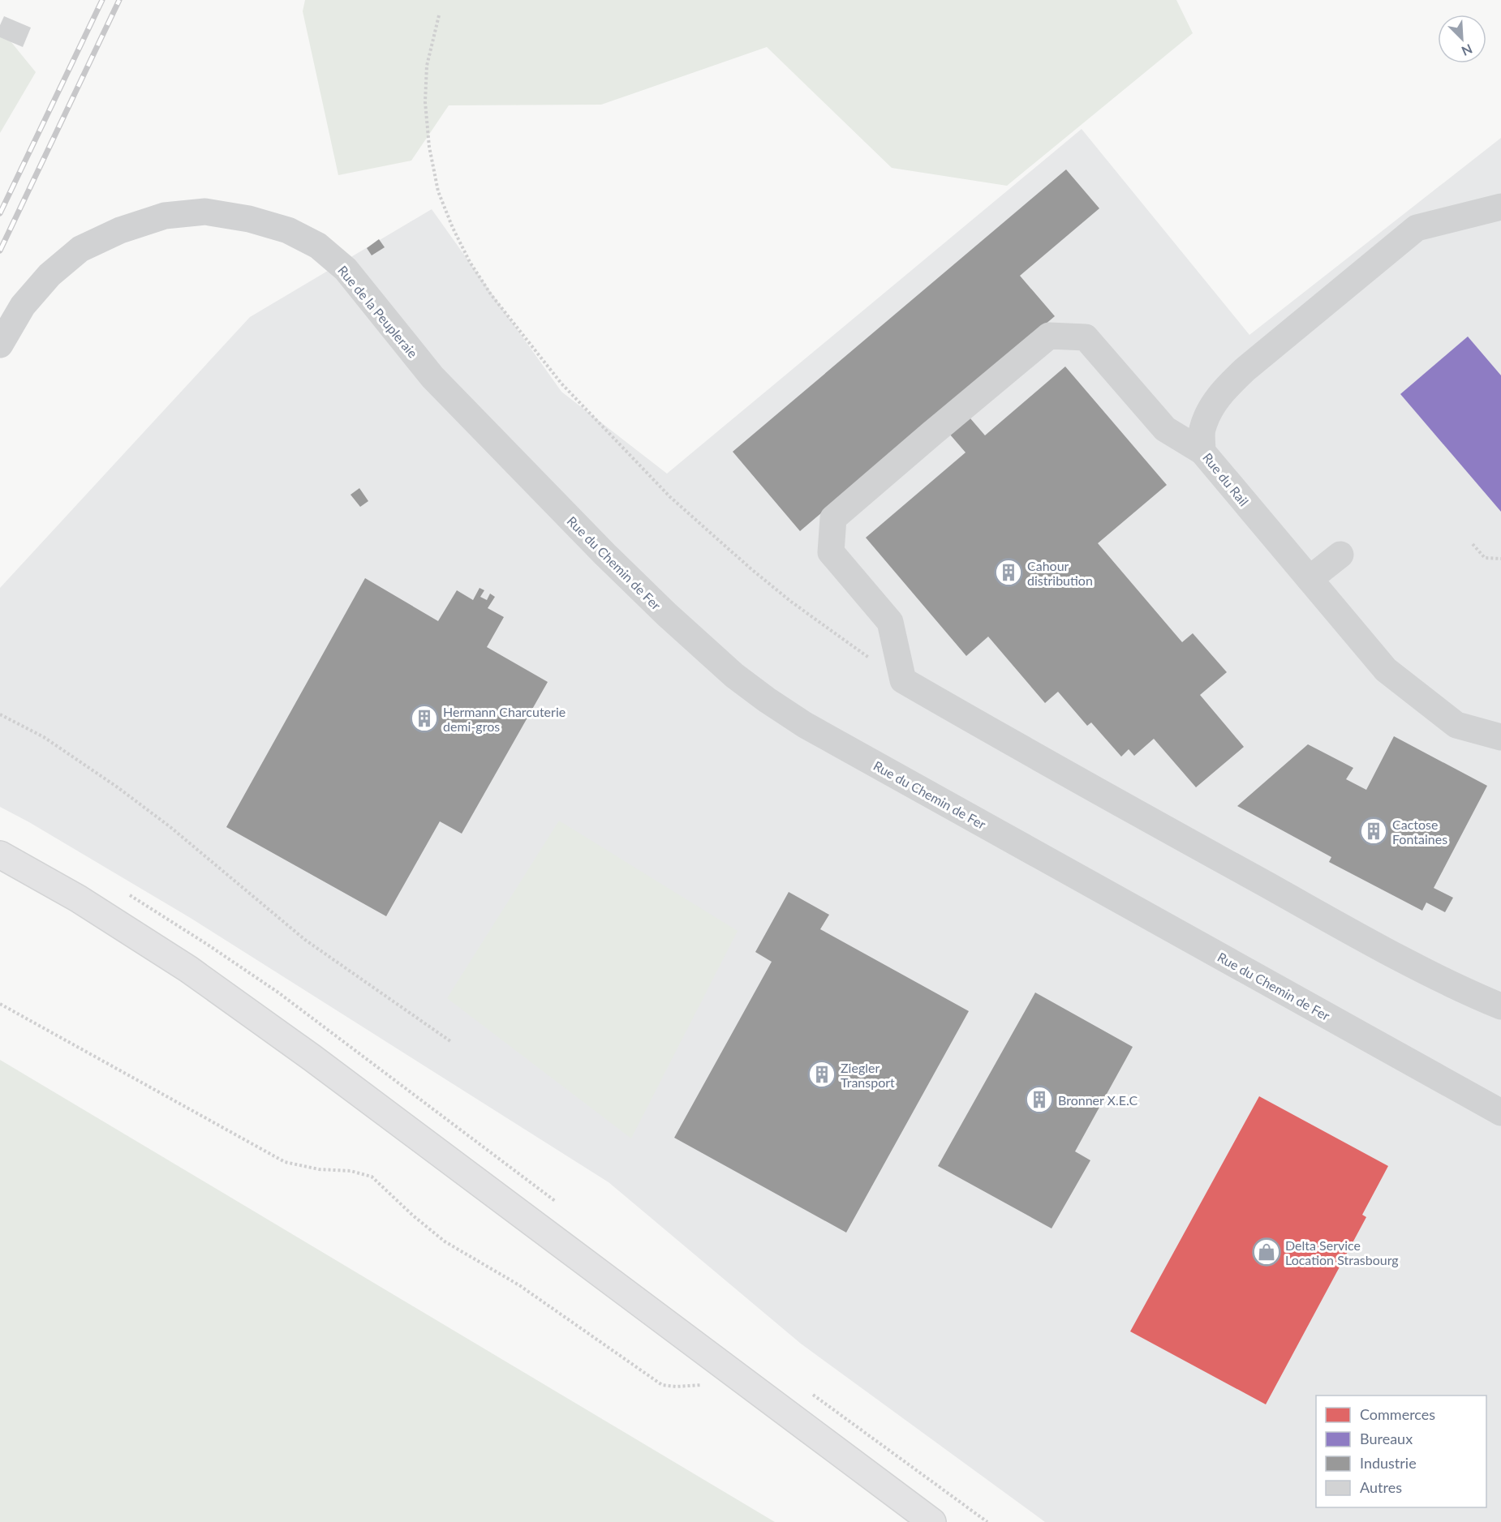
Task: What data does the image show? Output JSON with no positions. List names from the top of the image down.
{
  "streets": {
    "street": ["Rue de la Peupleraie", "Rue du Rail", "Rue du Chemin de Fer"]
  },
  "crossings": [
    ["Rue de la Peupleraie", "Rue du Chemin de Fer"]
  ],
  "places": {
    "building": [
      "Cahour distribution",
      "Hermann Charcuterie demi-gros",
      "Cactose Fontaines",
      "Ziegler Transport",
      "Bronner X.E.C"
    ],
    "shop": ["Delta Service Location Strasbourg"]
  },
  "legend": [
    "Commerces",
    "Bureaux",
    "Industrie",
    "Autres"
  ],
  "north": "bottom right"
}
